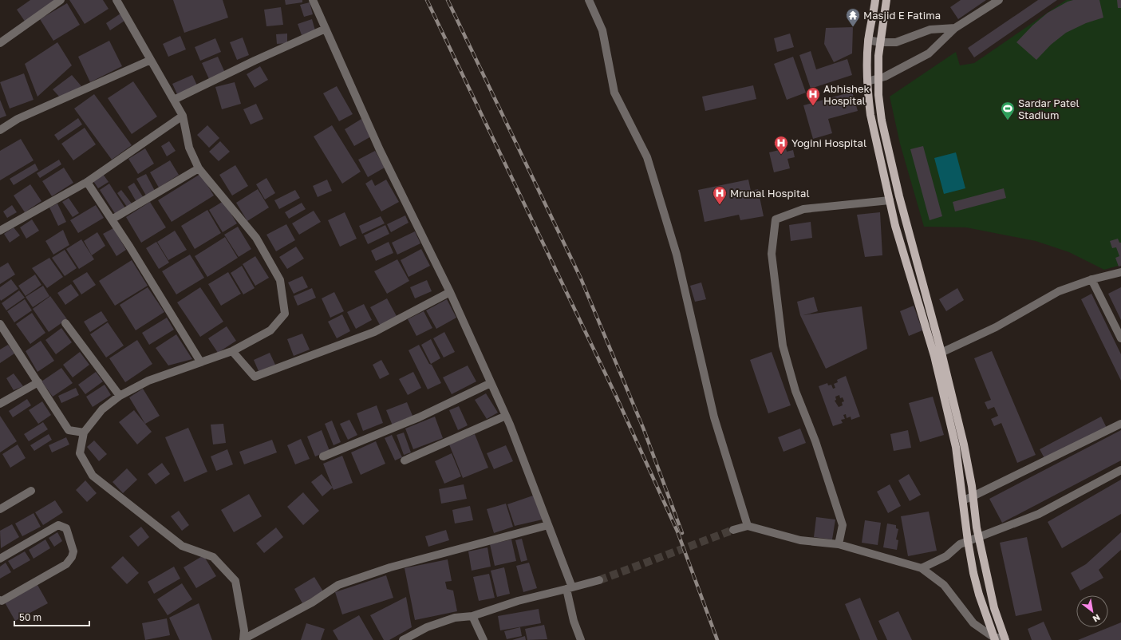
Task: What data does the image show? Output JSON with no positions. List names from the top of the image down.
{
  "places": {
    "temple": ["Masjid E Fatima"],
    "hospital": ["Abhishek Hospital", "Yogini Hospital", "Mrunal Hospital"],
    "sports": ["Sardar Patel Stadium"]
  },
  "scale_bar": "50 m",
  "north": "bottom right"
}
